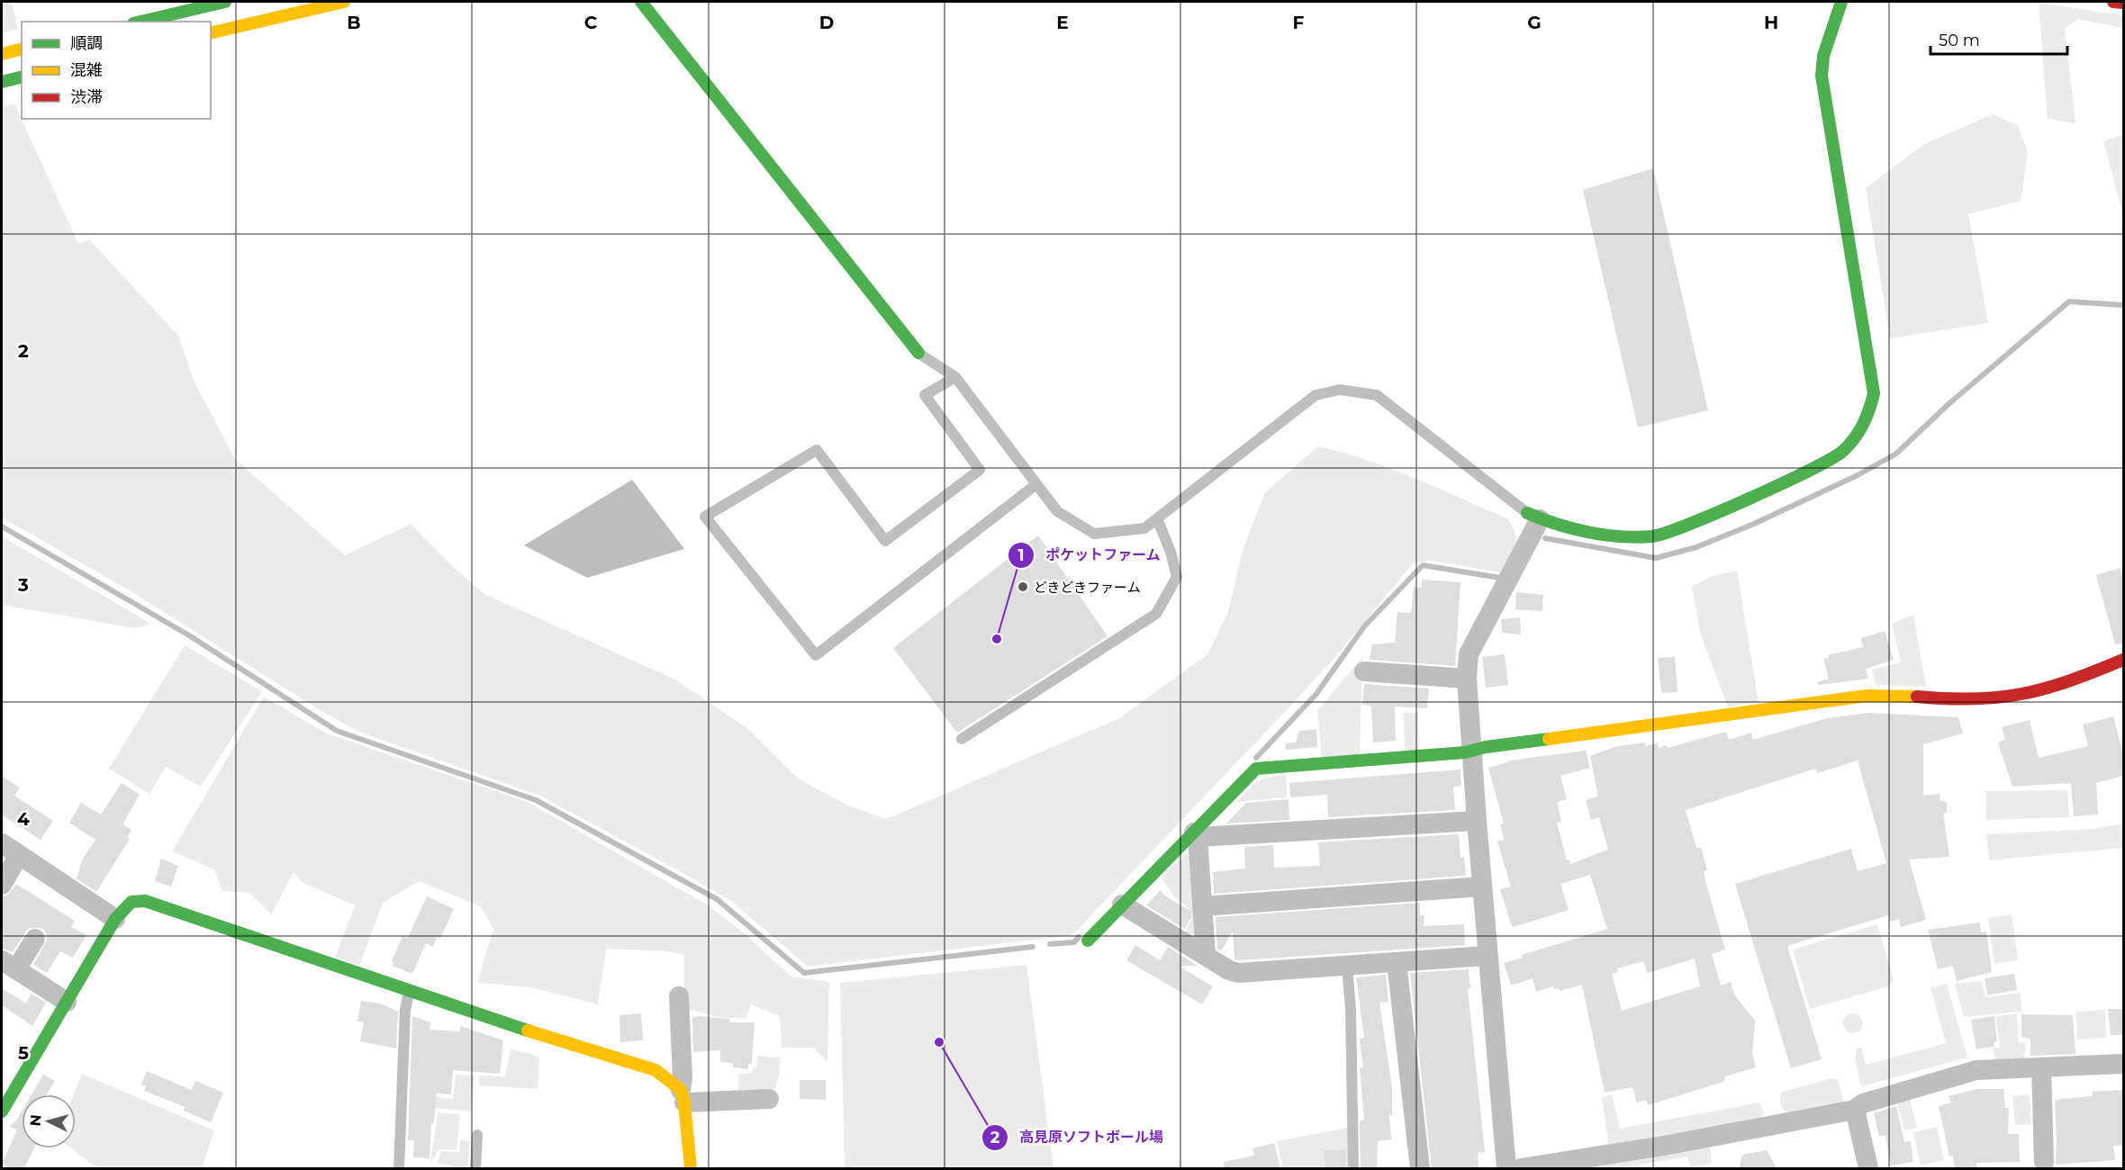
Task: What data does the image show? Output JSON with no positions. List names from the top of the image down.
{
  "places": ["どきどきファーム", "ポケットファーム", "高見原ソフトボール場"],
  "legend": ["順調", "混雑", "渋滞"],
  "scale_bar": "50 m",
  "north": "left",
  "grid": {
    "columns": [
      "B",
      "C",
      "D",
      "E",
      "F",
      "G",
      "H"
    ],
    "rows": [
      "2",
      "3",
      "4",
      "5"
    ]
  }
}
